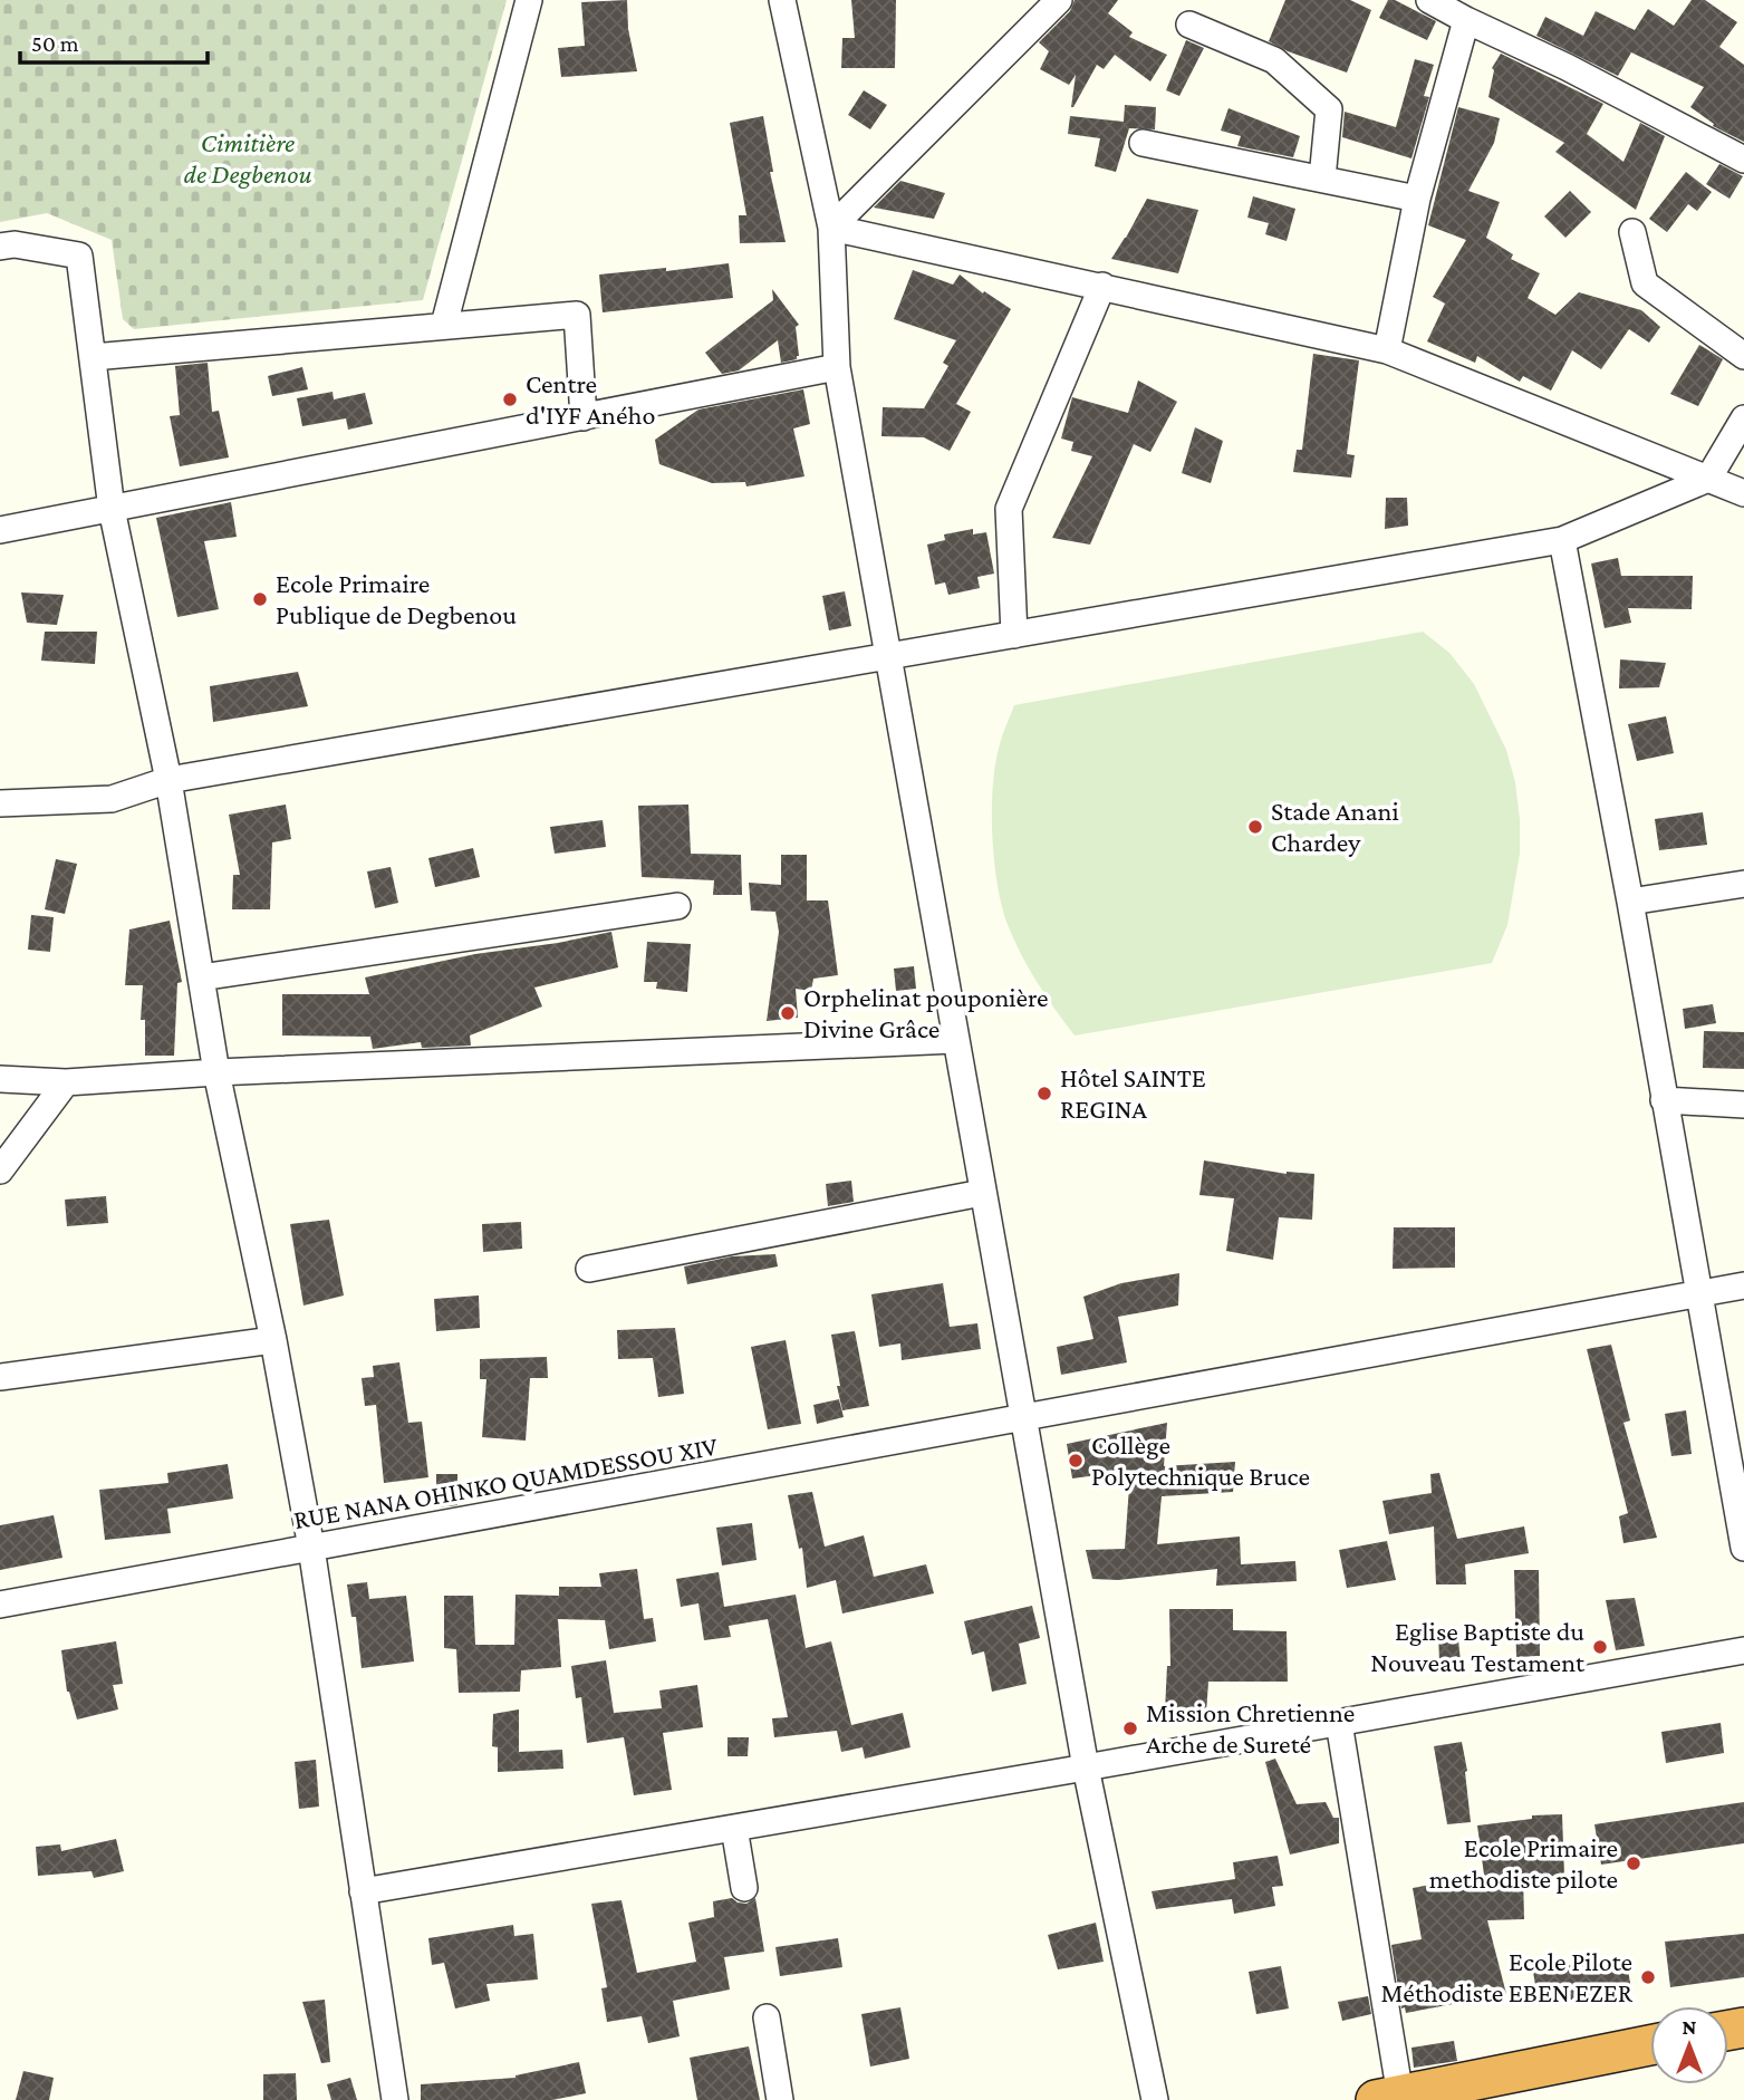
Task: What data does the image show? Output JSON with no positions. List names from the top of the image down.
{
  "streets": {
    "street": ["RUE NANA OHINKO QUAMDESSOU XIV"]
  },
  "parks": ["Cimitière de Degbenou"],
  "places": [
    "Centre d'IYF Aného",
    "Ecole Primaire Publique de Degbenou",
    "Stade Anani Chardey",
    "Orphelinat pouponière Divine Grâce",
    "Hôtel SAINTE REGINA",
    "Collège Polytechnique Bruce",
    "Eglise Baptiste du Nouveau Testament",
    "Mission Chretienne Arche de Sureté",
    "Ecole Primaire methodiste pilote",
    "Ecole Pilote Méthodiste EBEN EZER"
  ],
  "scale_bar": "50 m",
  "north": "top"
}
